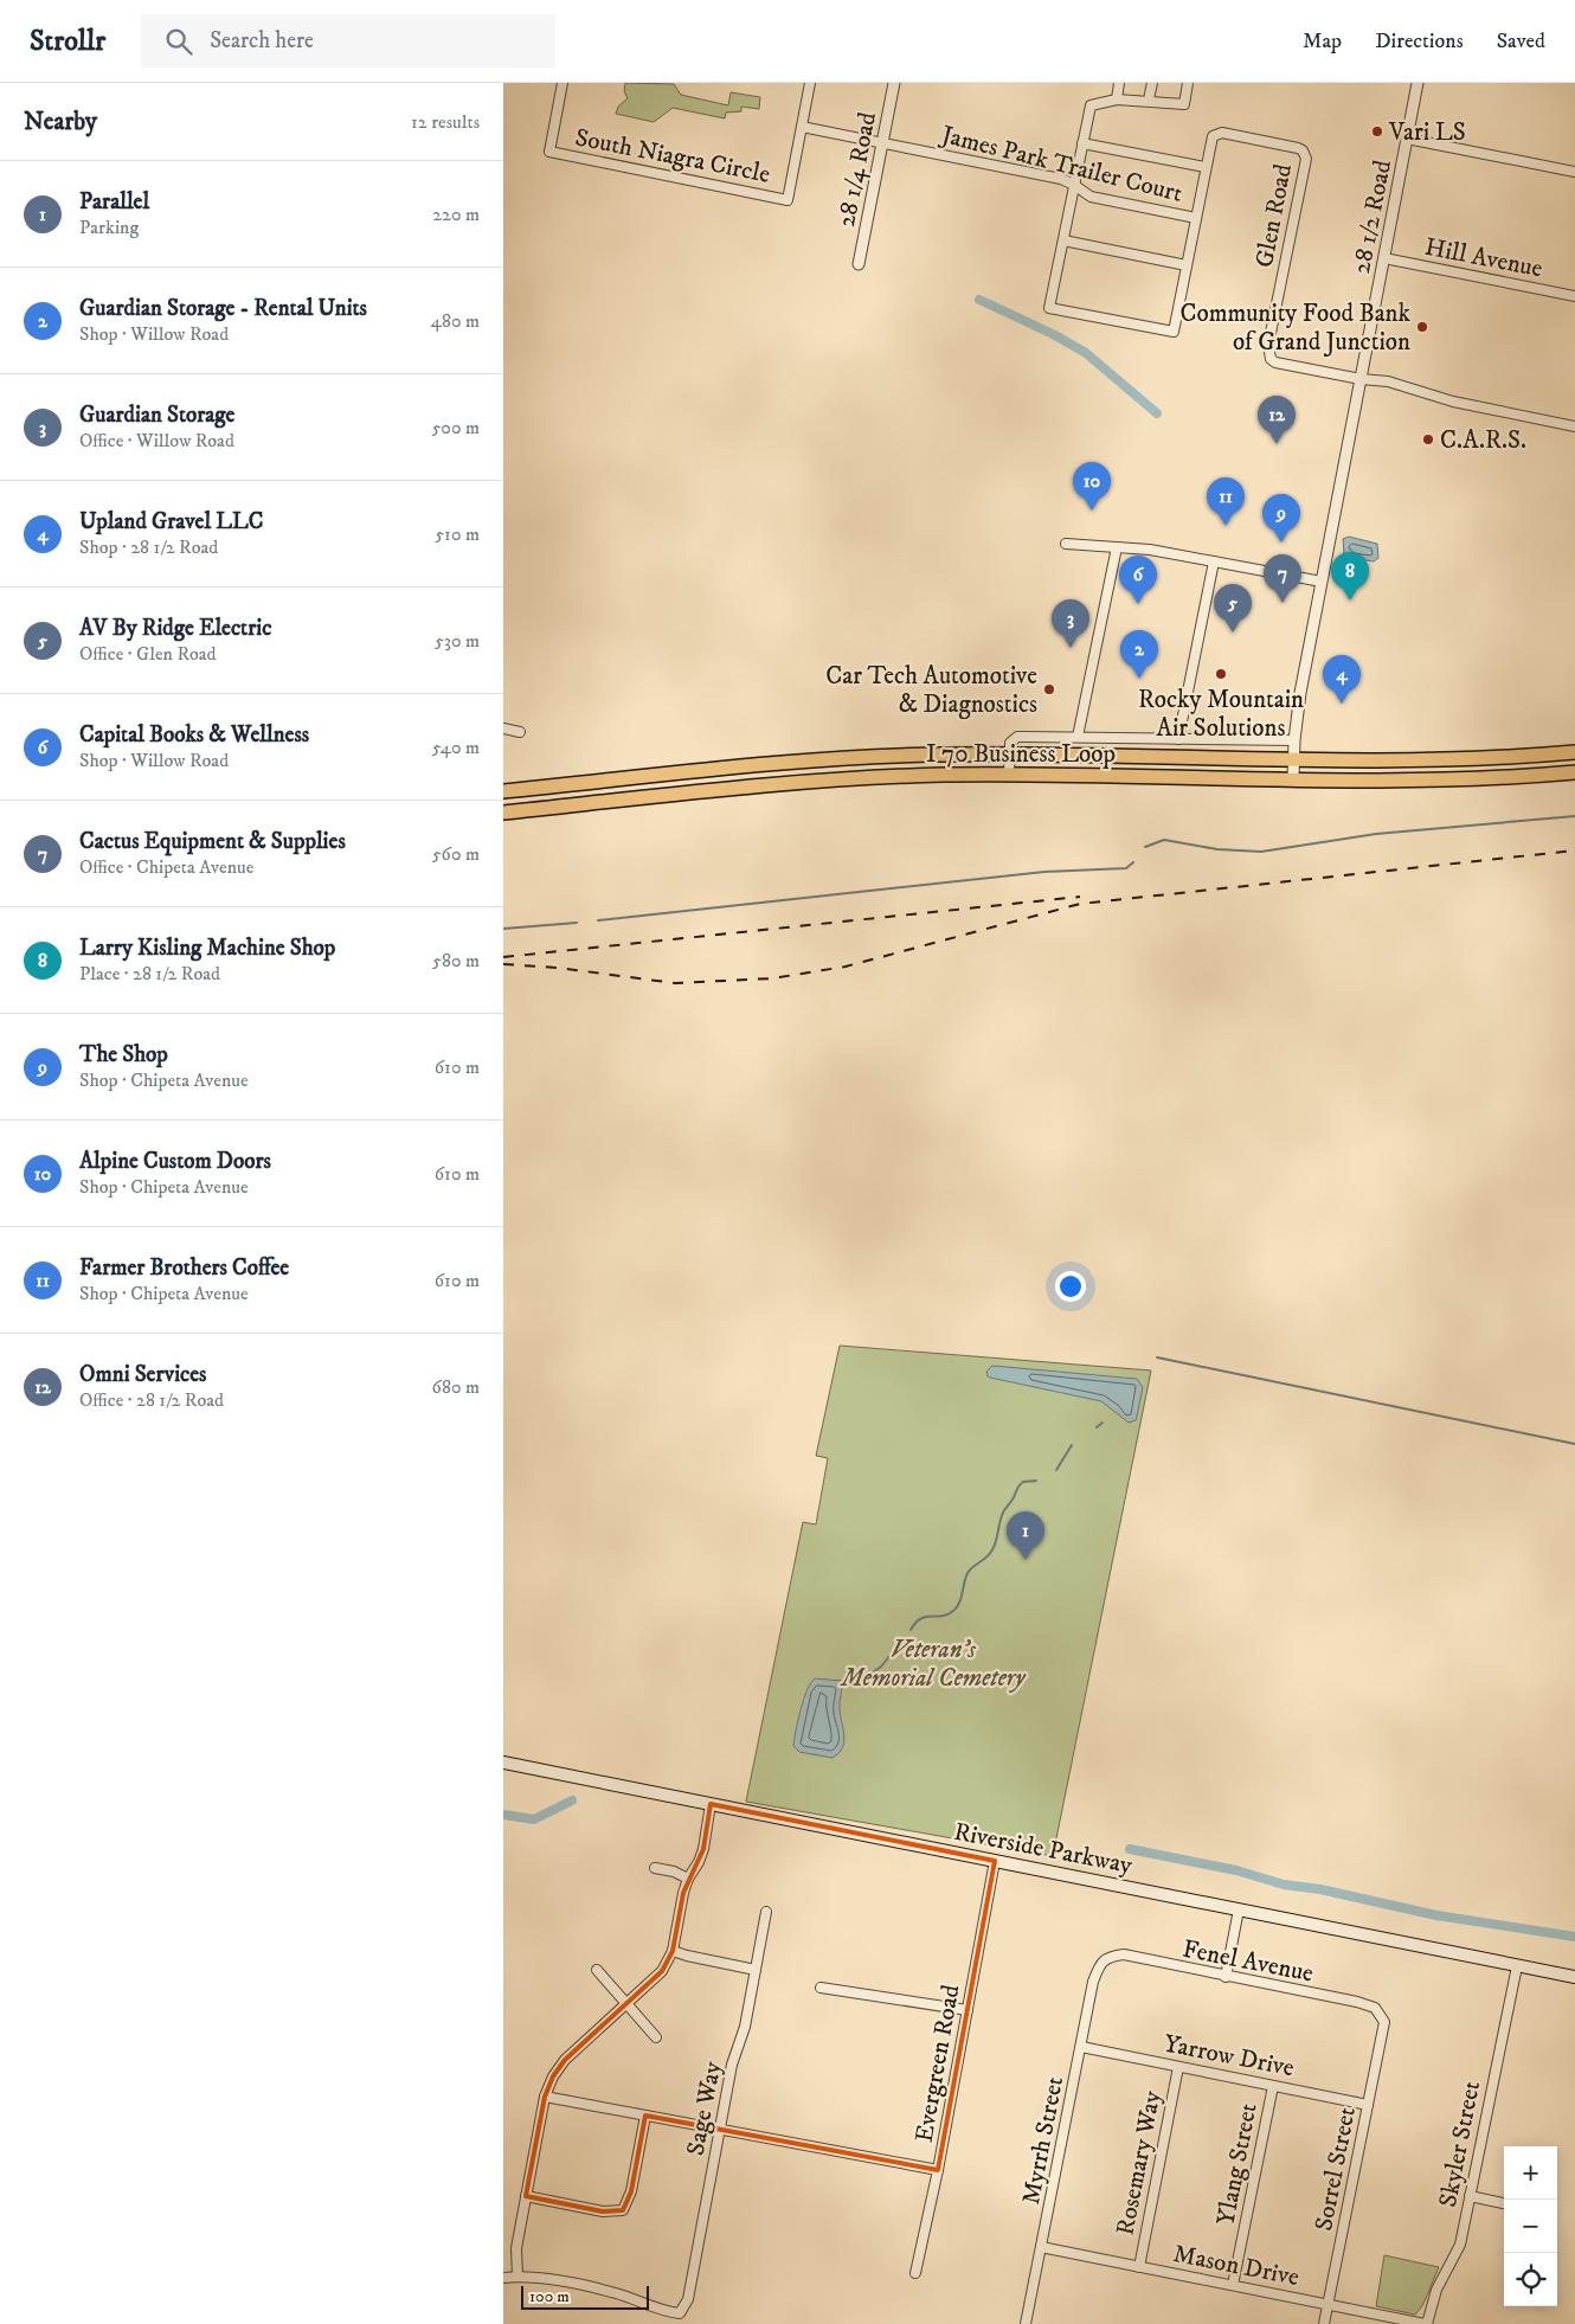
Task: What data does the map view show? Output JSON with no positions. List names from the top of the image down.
{
  "streets": {
    "main road": ["I 70 Business Loop", "Riverside Parkway"],
    "street": [
      "South Niagra Circle",
      "James Park Trailer Court",
      "28 1/4 Road",
      "Glen Road",
      "28 1/2 Road",
      "Hill Avenue",
      "Fenel Avenue",
      "Yarrow Drive",
      "Evergreen Road",
      "Sage Way",
      "Myrrh Street",
      "Skyler Street",
      "Rosemary Way",
      "Ylang Street",
      "Sorrel Street",
      "Mason Drive"
    ]
  },
  "crossings": [
    ["South Niagra Circle", "James Park Trailer Court"],
    ["James Park Trailer Court", "28 1/4 Road"],
    ["Glen Road", "28 1/2 Road"],
    ["28 1/2 Road", "Hill Avenue"],
    ["28 1/2 Road", "I 70 Business Loop"],
    ["Riverside Parkway", "Evergreen Road"],
    ["Riverside Parkway", "Skyler Street"],
    ["Fenel Avenue", "Myrrh Street"],
    ["Fenel Avenue", "Sorrel Street"],
    ["Yarrow Drive", "Myrrh Street"],
    ["Yarrow Drive", "Rosemary Way"],
    ["Yarrow Drive", "Ylang Street"],
    ["Yarrow Drive", "Sorrel Street"],
    ["Myrrh Street", "Mason Drive"],
    ["Skyler Street", "Mason Drive"],
    ["Rosemary Way", "Mason Drive"],
    ["Ylang Street", "Mason Drive"],
    ["Sorrel Street", "Mason Drive"]
  ],
  "parks": ["Veteran's Memorial Cemetery"],
  "places": [
    "Vari LS",
    "Community Food Bank of Grand Junction",
    "C.A.R.S.",
    "Rocky Mountain Air Solutions",
    "Car Tech Automotive & Diagnostics"
  ],
  "scale_bar": "100 m",
  "page": {
    "header": "Strollr",
    "search": "Search here",
    "nav": ["Map", "Directions", "Saved"],
    "heading": ["Nearby", "12 results"],
    "list": [
      {
        "mark": "1",
        "name": "Parallel",
        "note": "Parking",
        "value": "220 m"
      },
      {
        "mark": "2",
        "name": "Guardian Storage - Rental Units",
        "note": "Shop · Willow Road",
        "value": "480 m"
      },
      {
        "mark": "3",
        "name": "Guardian Storage",
        "note": "Office · Willow Road",
        "value": "500 m"
      },
      {
        "mark": "4",
        "name": "Upland Gravel LLC",
        "note": "Shop · 28 1/2 Road",
        "value": "510 m"
      },
      {
        "mark": "5",
        "name": "AV By Ridge Electric",
        "note": "Office · Glen Road",
        "value": "530 m"
      },
      {
        "mark": "6",
        "name": "Capital Books & Wellness",
        "note": "Shop · Willow Road",
        "value": "540 m"
      },
      {
        "mark": "7",
        "name": "Cactus Equipment & Supplies",
        "note": "Office · Chipeta Avenue",
        "value": "560 m"
      },
      {
        "mark": "8",
        "name": "Larry Kisling Machine Shop",
        "note": "Place · 28 1/2 Road",
        "value": "580 m"
      },
      {
        "mark": "9",
        "name": "The Shop",
        "note": "Shop · Chipeta Avenue",
        "value": "610 m"
      },
      {
        "mark": "10",
        "name": "Alpine Custom Doors",
        "note": "Shop · Chipeta Avenue",
        "value": "610 m"
      },
      {
        "mark": "11",
        "name": "Farmer Brothers Coffee",
        "note": "Shop · Chipeta Avenue",
        "value": "610 m"
      },
      {
        "mark": "12",
        "name": "Omni Services",
        "note": "Office · 28 1/2 Road",
        "value": "680 m"
      }
    ],
    "pins": [
      "12",
      "10",
      "11",
      "9",
      "8",
      "7",
      "6",
      "5",
      "3",
      "2",
      "4",
      "1"
    ],
    "map_buttons": ["+", "−"],
    "scale": "100 m"
  }
}
